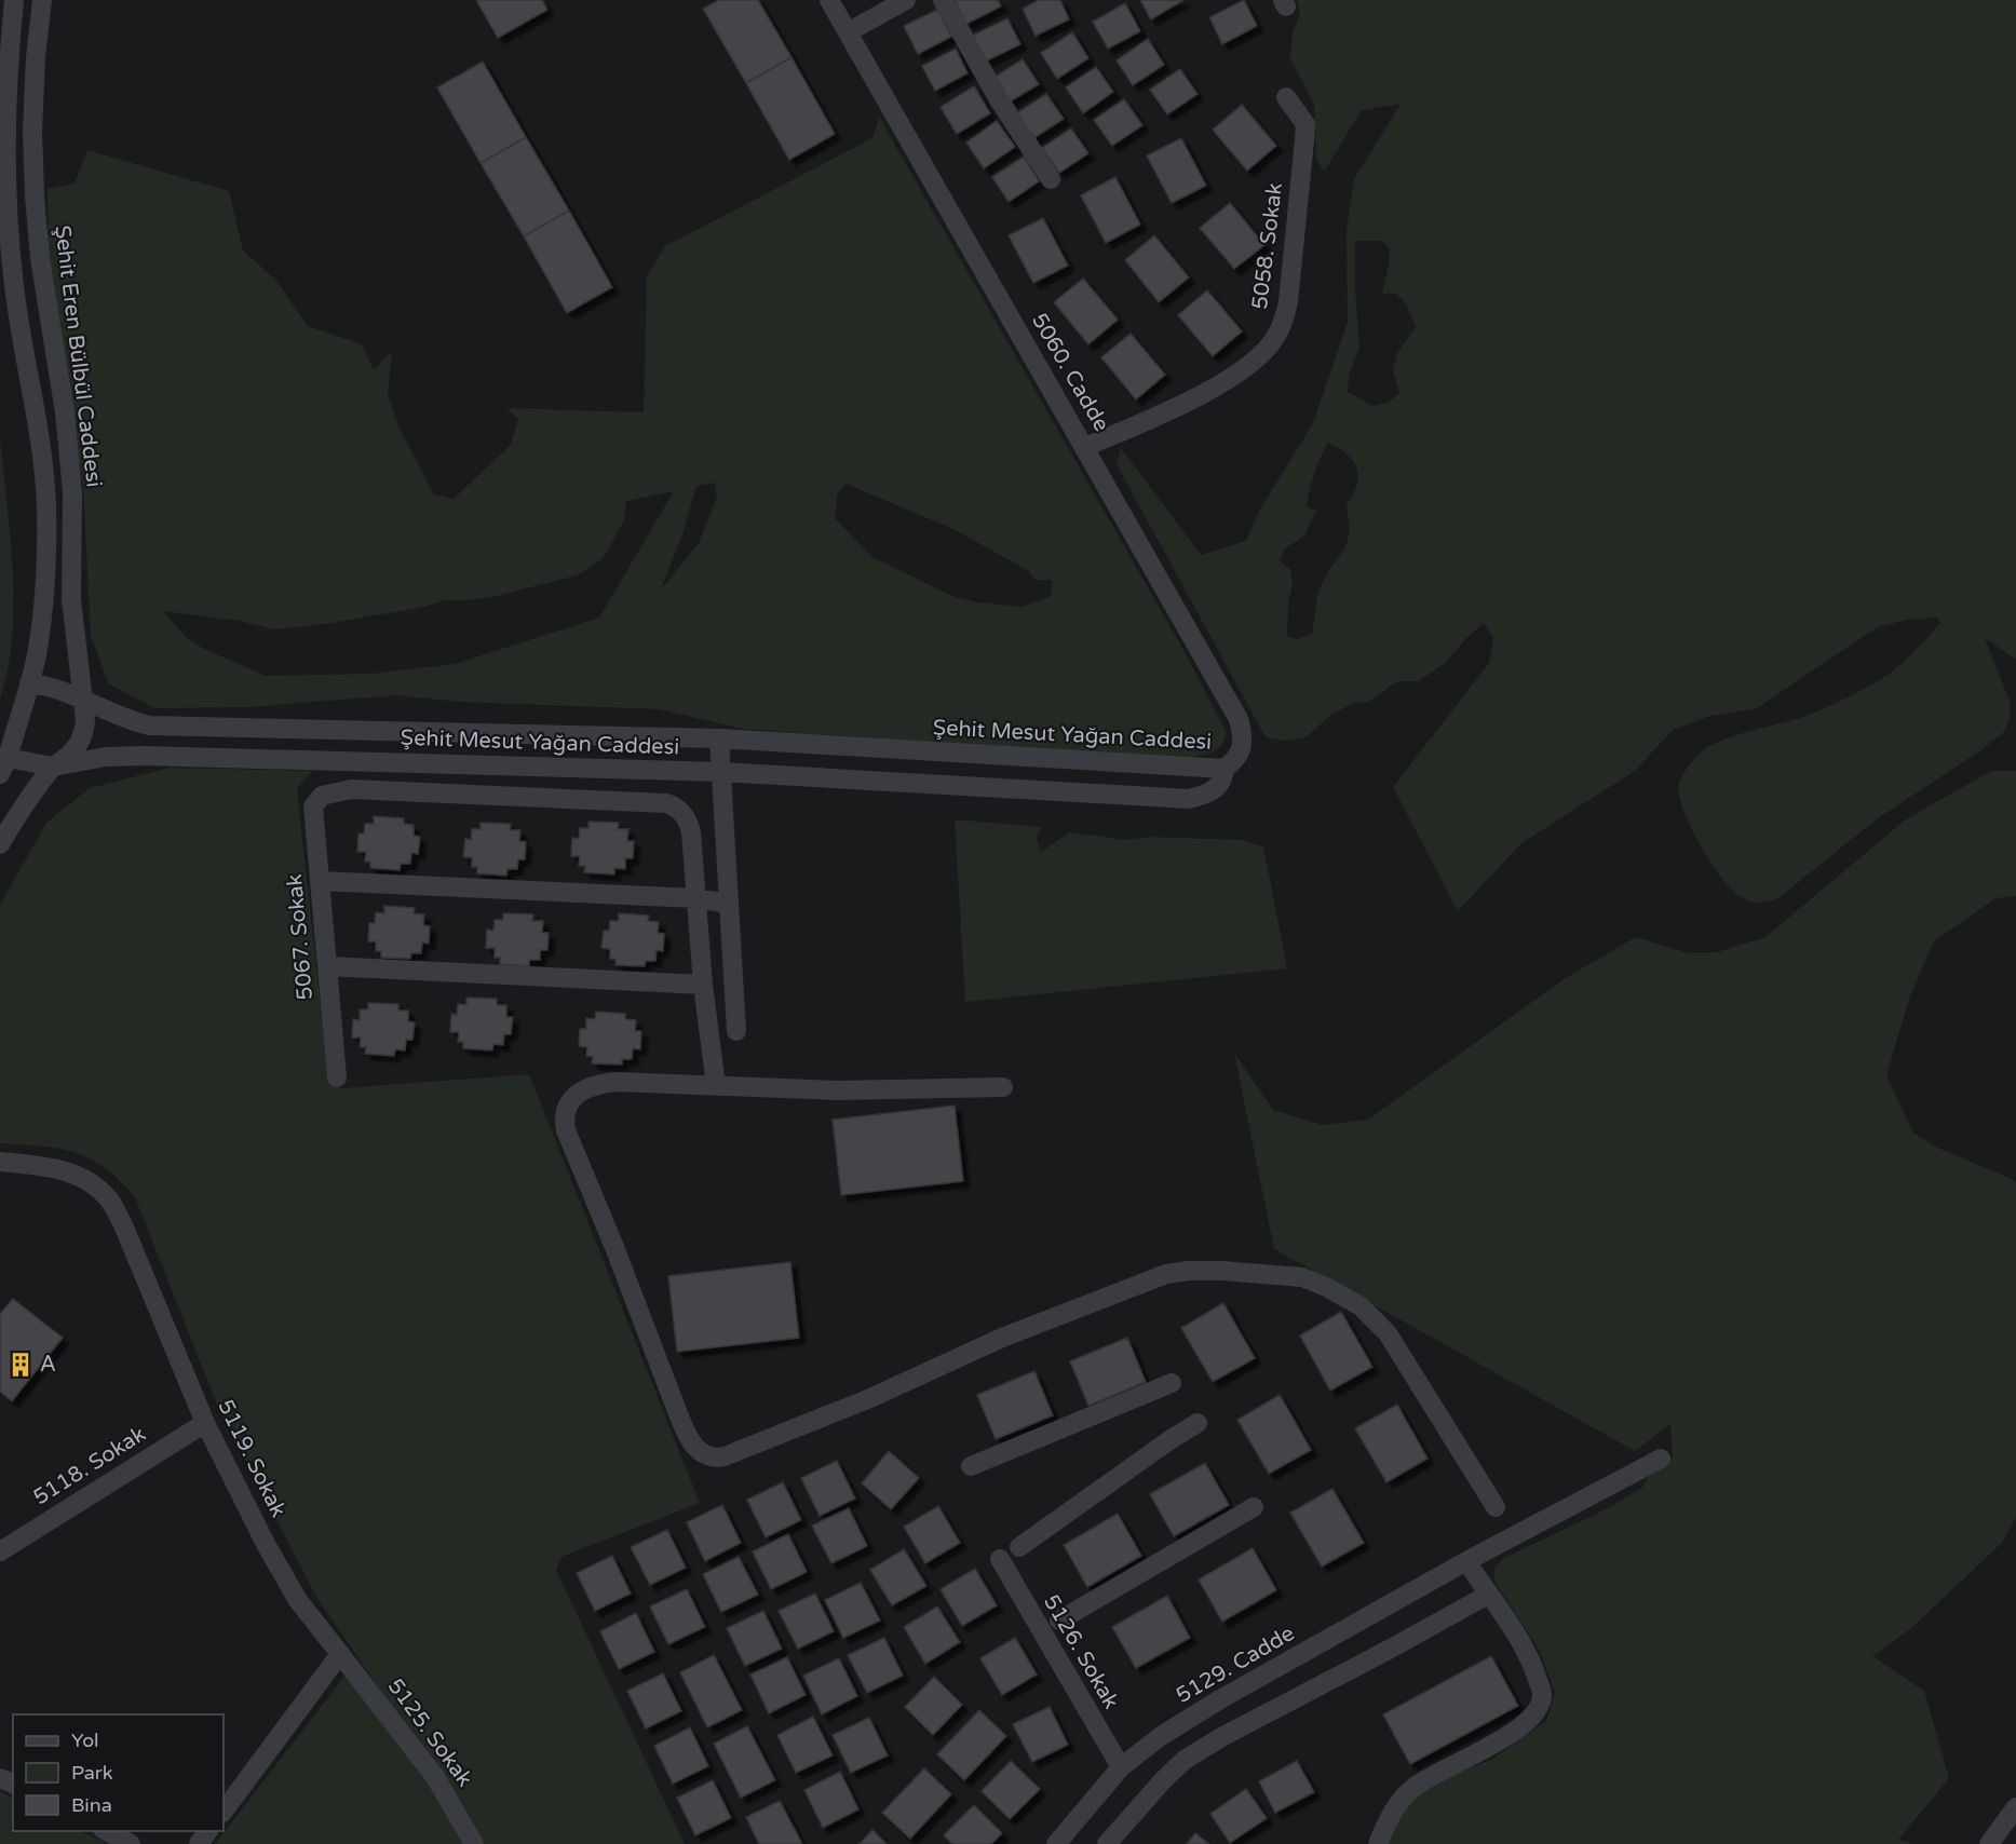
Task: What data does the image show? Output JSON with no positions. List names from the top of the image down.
{
  "streets": {
    "street": [
      "5058. Sokak",
      "Şehit Eren Bülbül Caddesi",
      "5060. Cadde",
      "Şehit Mesut Yağan Caddesi",
      "5067. Sokak",
      "5119. Sokak",
      "5118. Sokak",
      "5126. Sokak",
      "5129. Cadde",
      "5125. Sokak"
    ]
  },
  "crossings": [
    ["5058. Sokak", "5060. Cadde"],
    ["Şehit Eren Bülbül Caddesi", "Şehit Mesut Yağan Caddesi"],
    ["5060. Cadde", "Şehit Mesut Yağan Caddesi"],
    ["5119. Sokak", "5118. Sokak"],
    ["5119. Sokak", "5125. Sokak"],
    ["5126. Sokak", "5129. Cadde"]
  ],
  "places": {
    "building": ["A"]
  },
  "legend": ["Yol", "Park", "Bina"]
}
